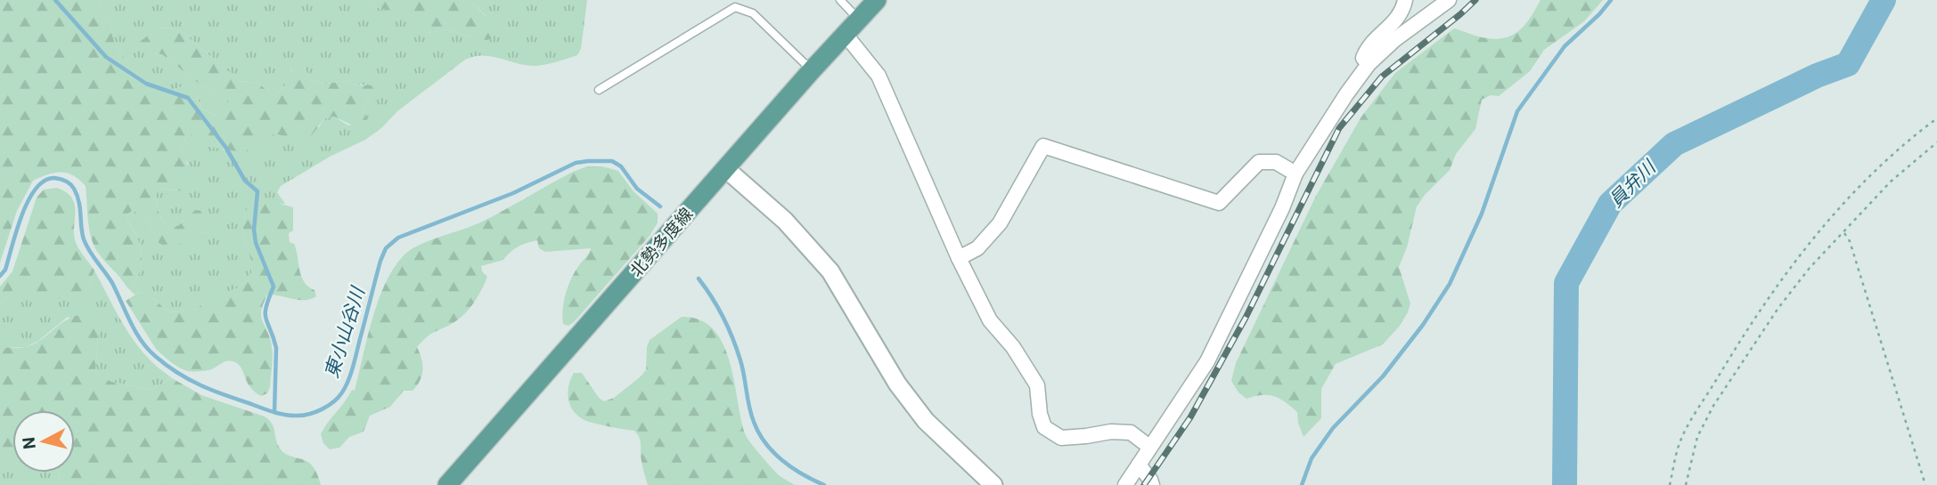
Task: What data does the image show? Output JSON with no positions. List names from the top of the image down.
{
  "streets": {
    "main road": ["北勢多度線"]
  },
  "water": ["員弁川", "東小山谷川"],
  "north": "left"
}
